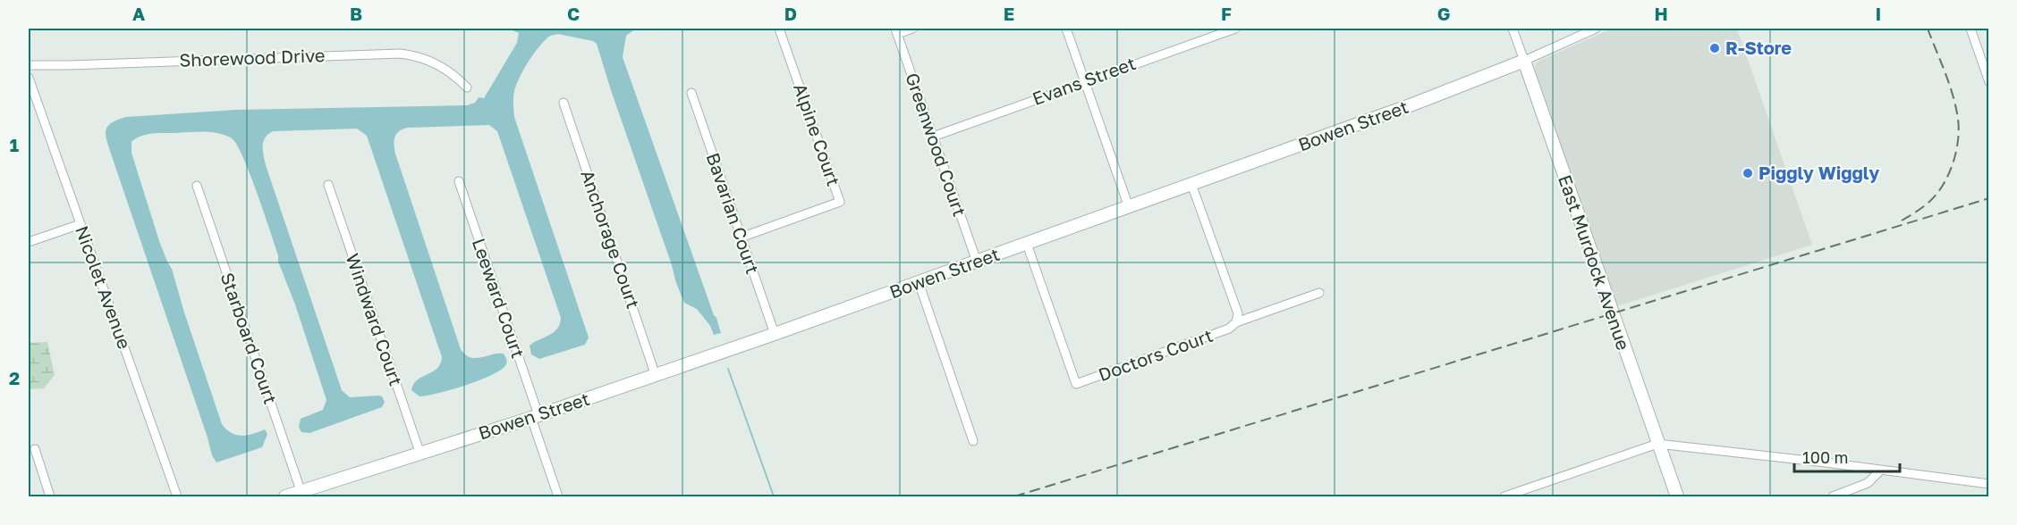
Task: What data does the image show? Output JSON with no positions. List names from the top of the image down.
{
  "streets": {
    "main road": ["Bowen Street", "East Murdock Avenue"],
    "street": [
      "Shorewood Drive",
      "Evans Street",
      "Alpine Court",
      "Greenwood Court",
      "Bavarian Court",
      "Anchorage Court",
      "Nicolet Avenue",
      "Leeward Court",
      "Windward Court",
      "Starboard Court",
      "Doctors Court"
    ]
  },
  "crossings": [
    ["Evans Street", "Greenwood Court"],
    ["Bowen Street", "Greenwood Court"],
    ["Bowen Street", "Bavarian Court"],
    ["Bowen Street", "Anchorage Court"],
    ["Bowen Street", "East Murdock Avenue"],
    ["Bowen Street", "Leeward Court"],
    ["Bowen Street", "Windward Court"],
    ["Bowen Street", "Starboard Court"],
    ["Bowen Street", "Doctors Court"],
    ["Alpine Court", "Bavarian Court"]
  ],
  "places": ["R-Store", "Piggly Wiggly"],
  "scale_bar": "100 m",
  "grid": {
    "columns": [
      "A",
      "B",
      "C",
      "D",
      "E",
      "F",
      "G",
      "H",
      "I"
    ],
    "rows": ["1", "2"]
  }
}
